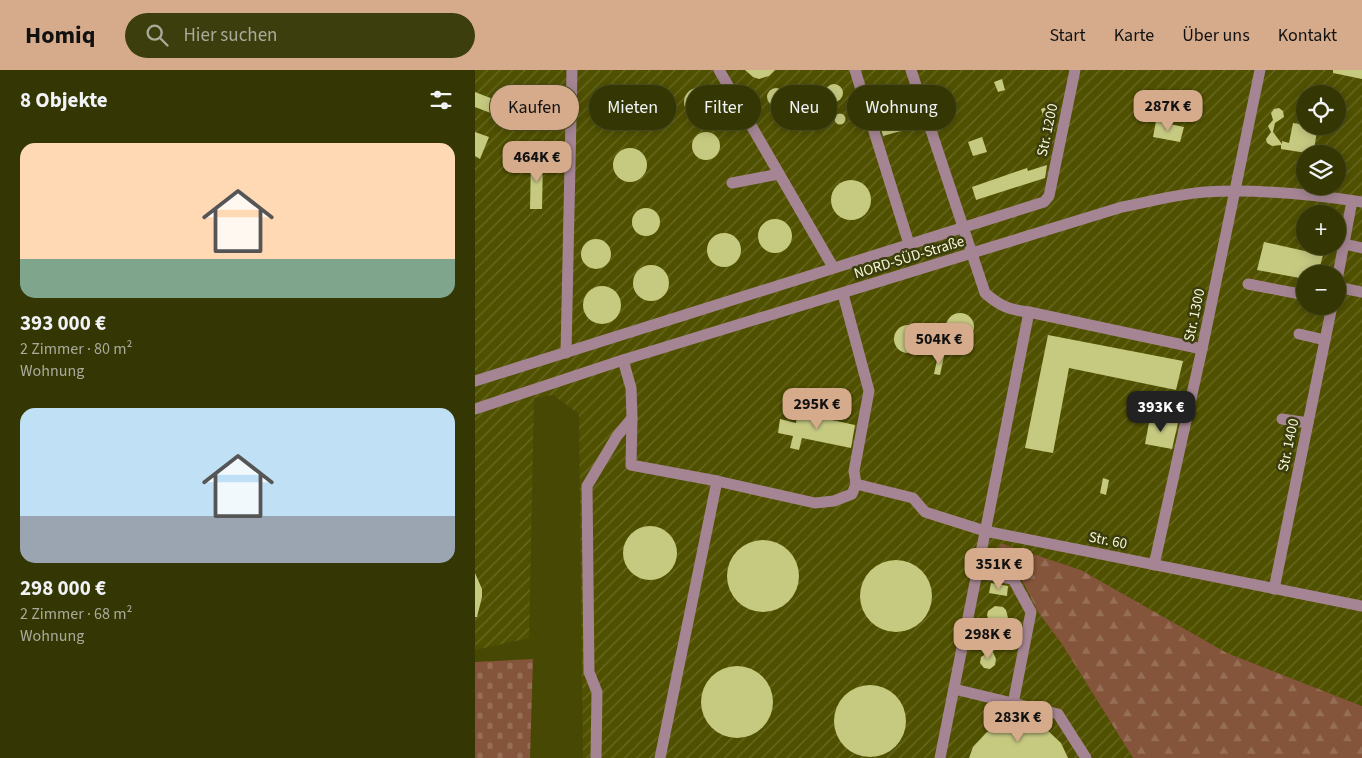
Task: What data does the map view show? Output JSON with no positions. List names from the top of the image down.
{
  "streets": {
    "lane": [
      "Str. 1200",
      "NORD-SÜD-Straße",
      "Str. 1300",
      "Str. 1400",
      "Str. 60"
    ]
  },
  "crossings": [
    ["NORD-SÜD-Straße", "Str. 1300"],
    ["Str. 1300", "Str. 60"],
    ["Str. 1400", "Str. 60"]
  ],
  "page": {
    "header": "Homiq",
    "search": "Hier suchen",
    "nav": [
      "Start",
      "Karte",
      "Über uns",
      "Kontakt"
    ],
    "heading": "8 Objekte",
    "map_buttons": ["+", "−"],
    "chip": [
      "Kaufen",
      "Mieten",
      "Filter",
      "Neu",
      "Wohnung"
    ],
    "price": [
      "287K €",
      "464K €",
      "504K €",
      "295K €",
      "393K €",
      "351K €",
      "298K €",
      "283K €"
    ],
    "list": [
      {
        "name": "393 000 €",
        "note": "2 Zimmer · 80 m² · Wohnung"
      },
      {
        "name": "298 000 €",
        "note": "2 Zimmer · 68 m² · Wohnung"
      }
    ]
  }
}
